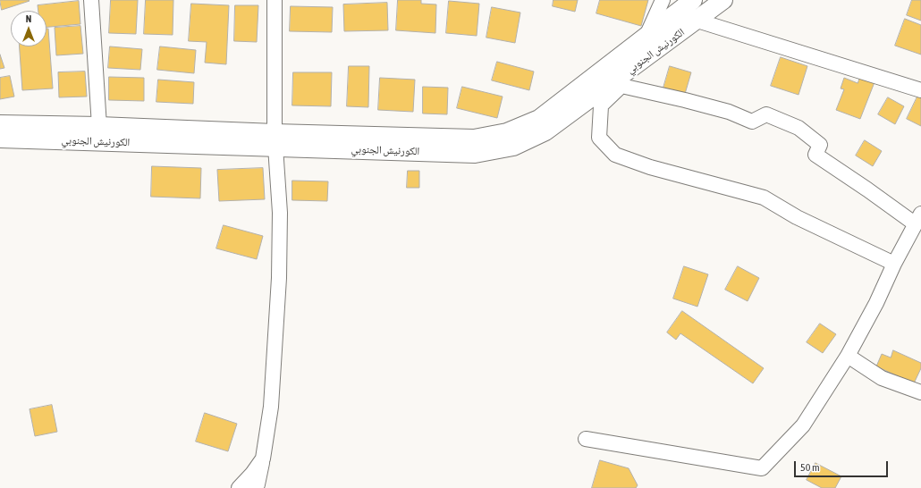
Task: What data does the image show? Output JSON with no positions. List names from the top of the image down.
{
  "streets": {
    "main road": ["الكورنيش الجنوبي"]
  },
  "scale_bar": "50 m",
  "north": "top"
}
